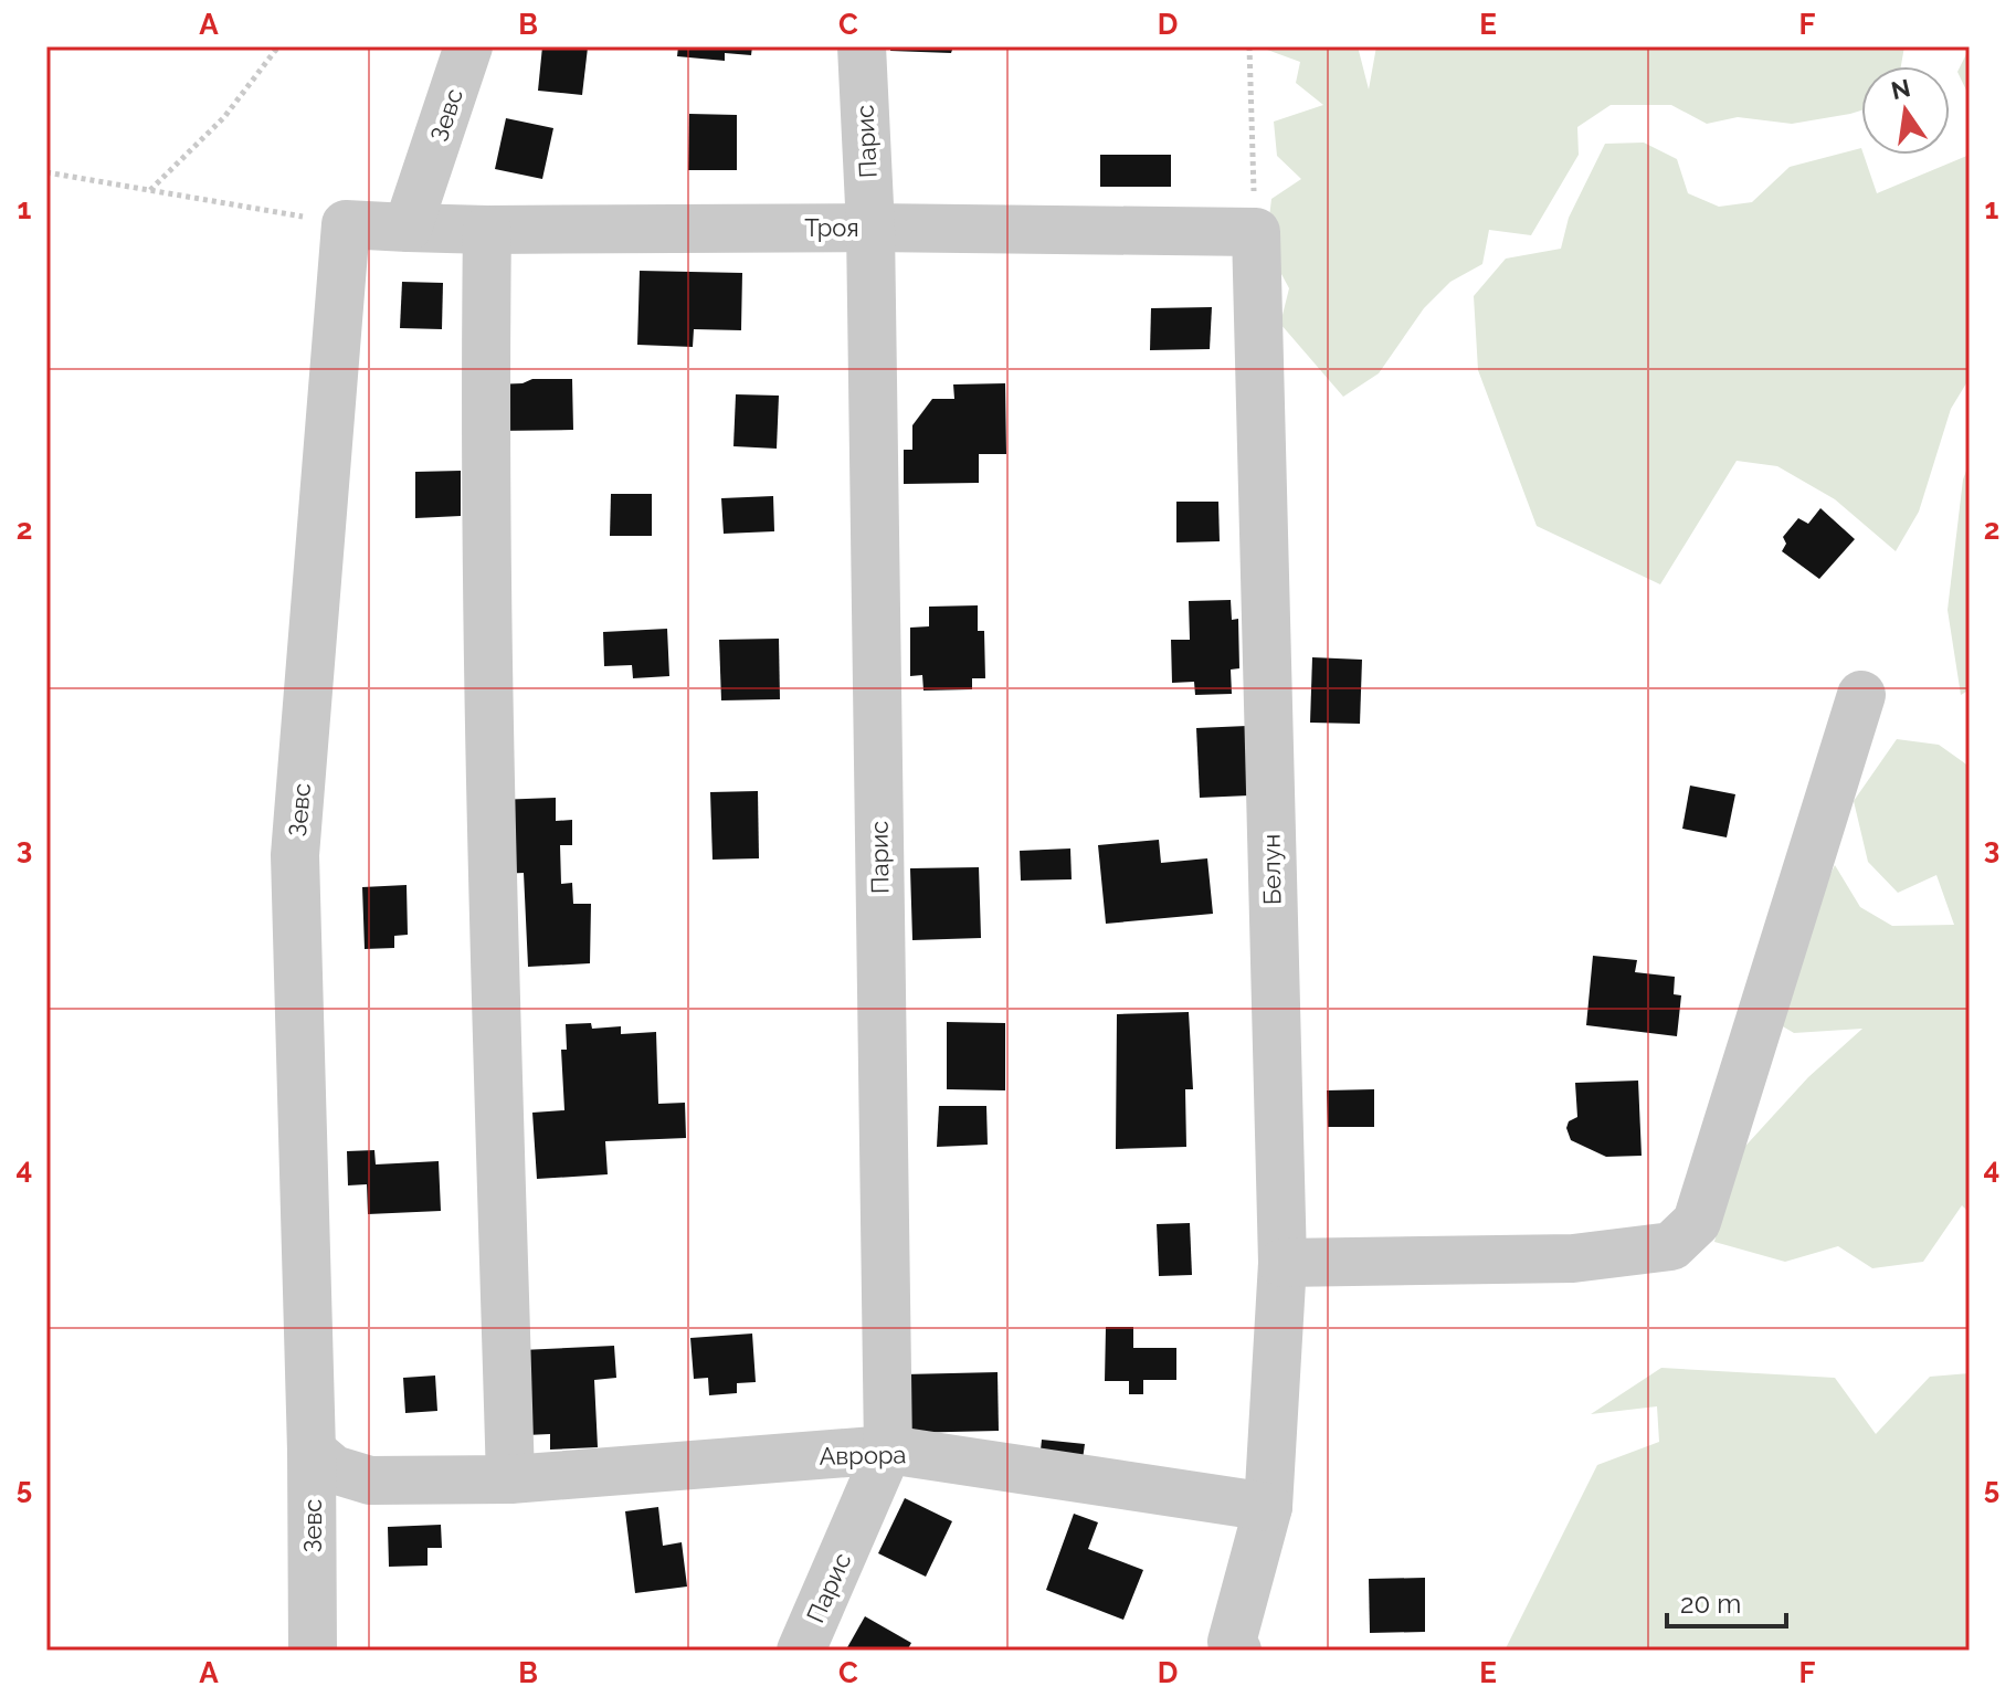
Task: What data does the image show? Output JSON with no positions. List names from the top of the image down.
{
  "streets": {
    "street": [
      "Зевс",
      "Парис",
      "Троя",
      "Белун",
      "Аврора"
    ]
  },
  "crossings": [
    ["Зевс", "Троя"],
    ["Зевс", "Аврора"],
    ["Парис", "Троя"],
    ["Парис", "Аврора"],
    ["Троя", "Белун"],
    ["Белун", "Аврора"]
  ],
  "scale_bar": "20 m",
  "north": "top",
  "grid": {
    "columns": [
      "A",
      "B",
      "C",
      "D",
      "E",
      "F"
    ],
    "rows": [
      "1",
      "2",
      "3",
      "4",
      "5"
    ]
  }
}
